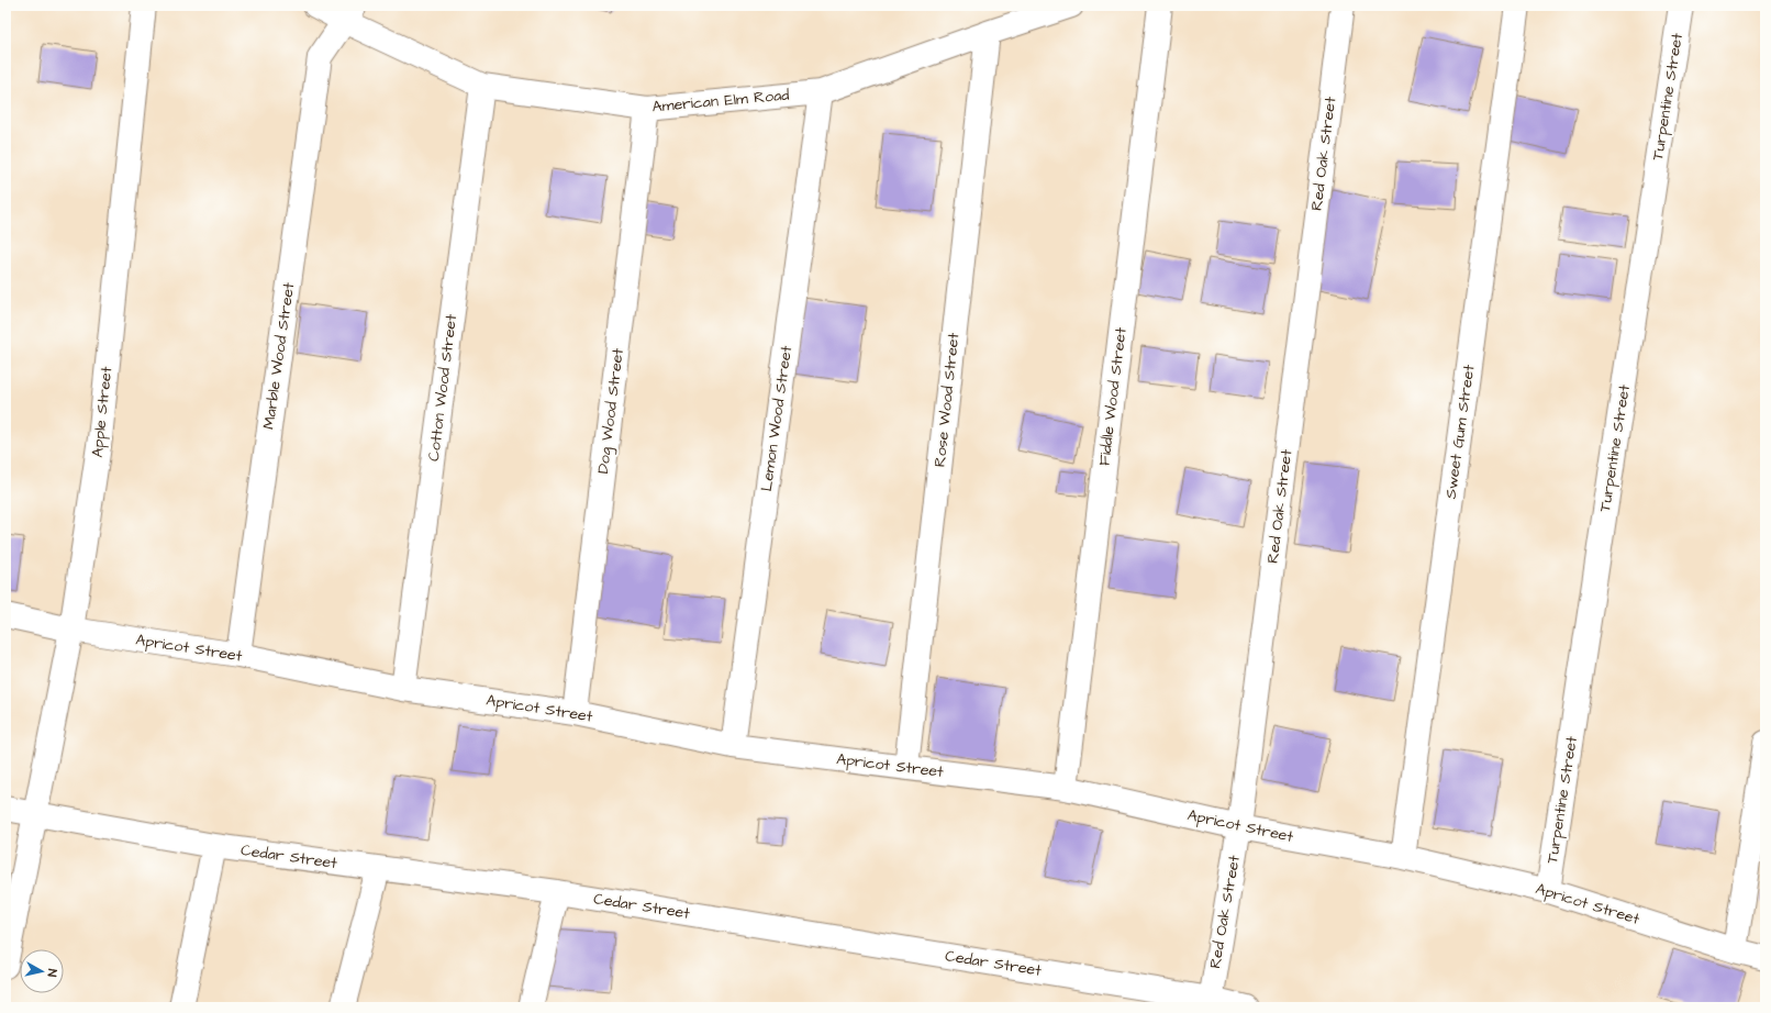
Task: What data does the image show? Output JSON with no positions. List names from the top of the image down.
{
  "streets": {
    "street": [
      "Turpentine Street",
      "American Elm Road",
      "Red Oak Street",
      "Marble Wood Street",
      "Cotton Wood Street",
      "Fiddle Wood Street",
      "Rose Wood Street",
      "Dog Wood Street",
      "Apple Street",
      "Lemon Wood Street",
      "Sweet Gum Street",
      "Apricot Street",
      "Cedar Street"
    ]
  },
  "crossings": [
    ["Turpentine Street", "Apricot Street"],
    ["American Elm Road", "Marble Wood Street"],
    ["American Elm Road", "Cotton Wood Street"],
    ["American Elm Road", "Rose Wood Street"],
    ["American Elm Road", "Dog Wood Street"],
    ["American Elm Road", "Lemon Wood Street"],
    ["Red Oak Street", "Apricot Street"],
    ["Red Oak Street", "Cedar Street"],
    ["Marble Wood Street", "Apricot Street"],
    ["Cotton Wood Street", "Apricot Street"],
    ["Fiddle Wood Street", "Apricot Street"],
    ["Rose Wood Street", "Apricot Street"],
    ["Dog Wood Street", "Apricot Street"],
    ["Apple Street", "Apricot Street"],
    ["Apple Street", "Cedar Street"],
    ["Lemon Wood Street", "Apricot Street"],
    ["Sweet Gum Street", "Apricot Street"]
  ],
  "north": "right"
}
